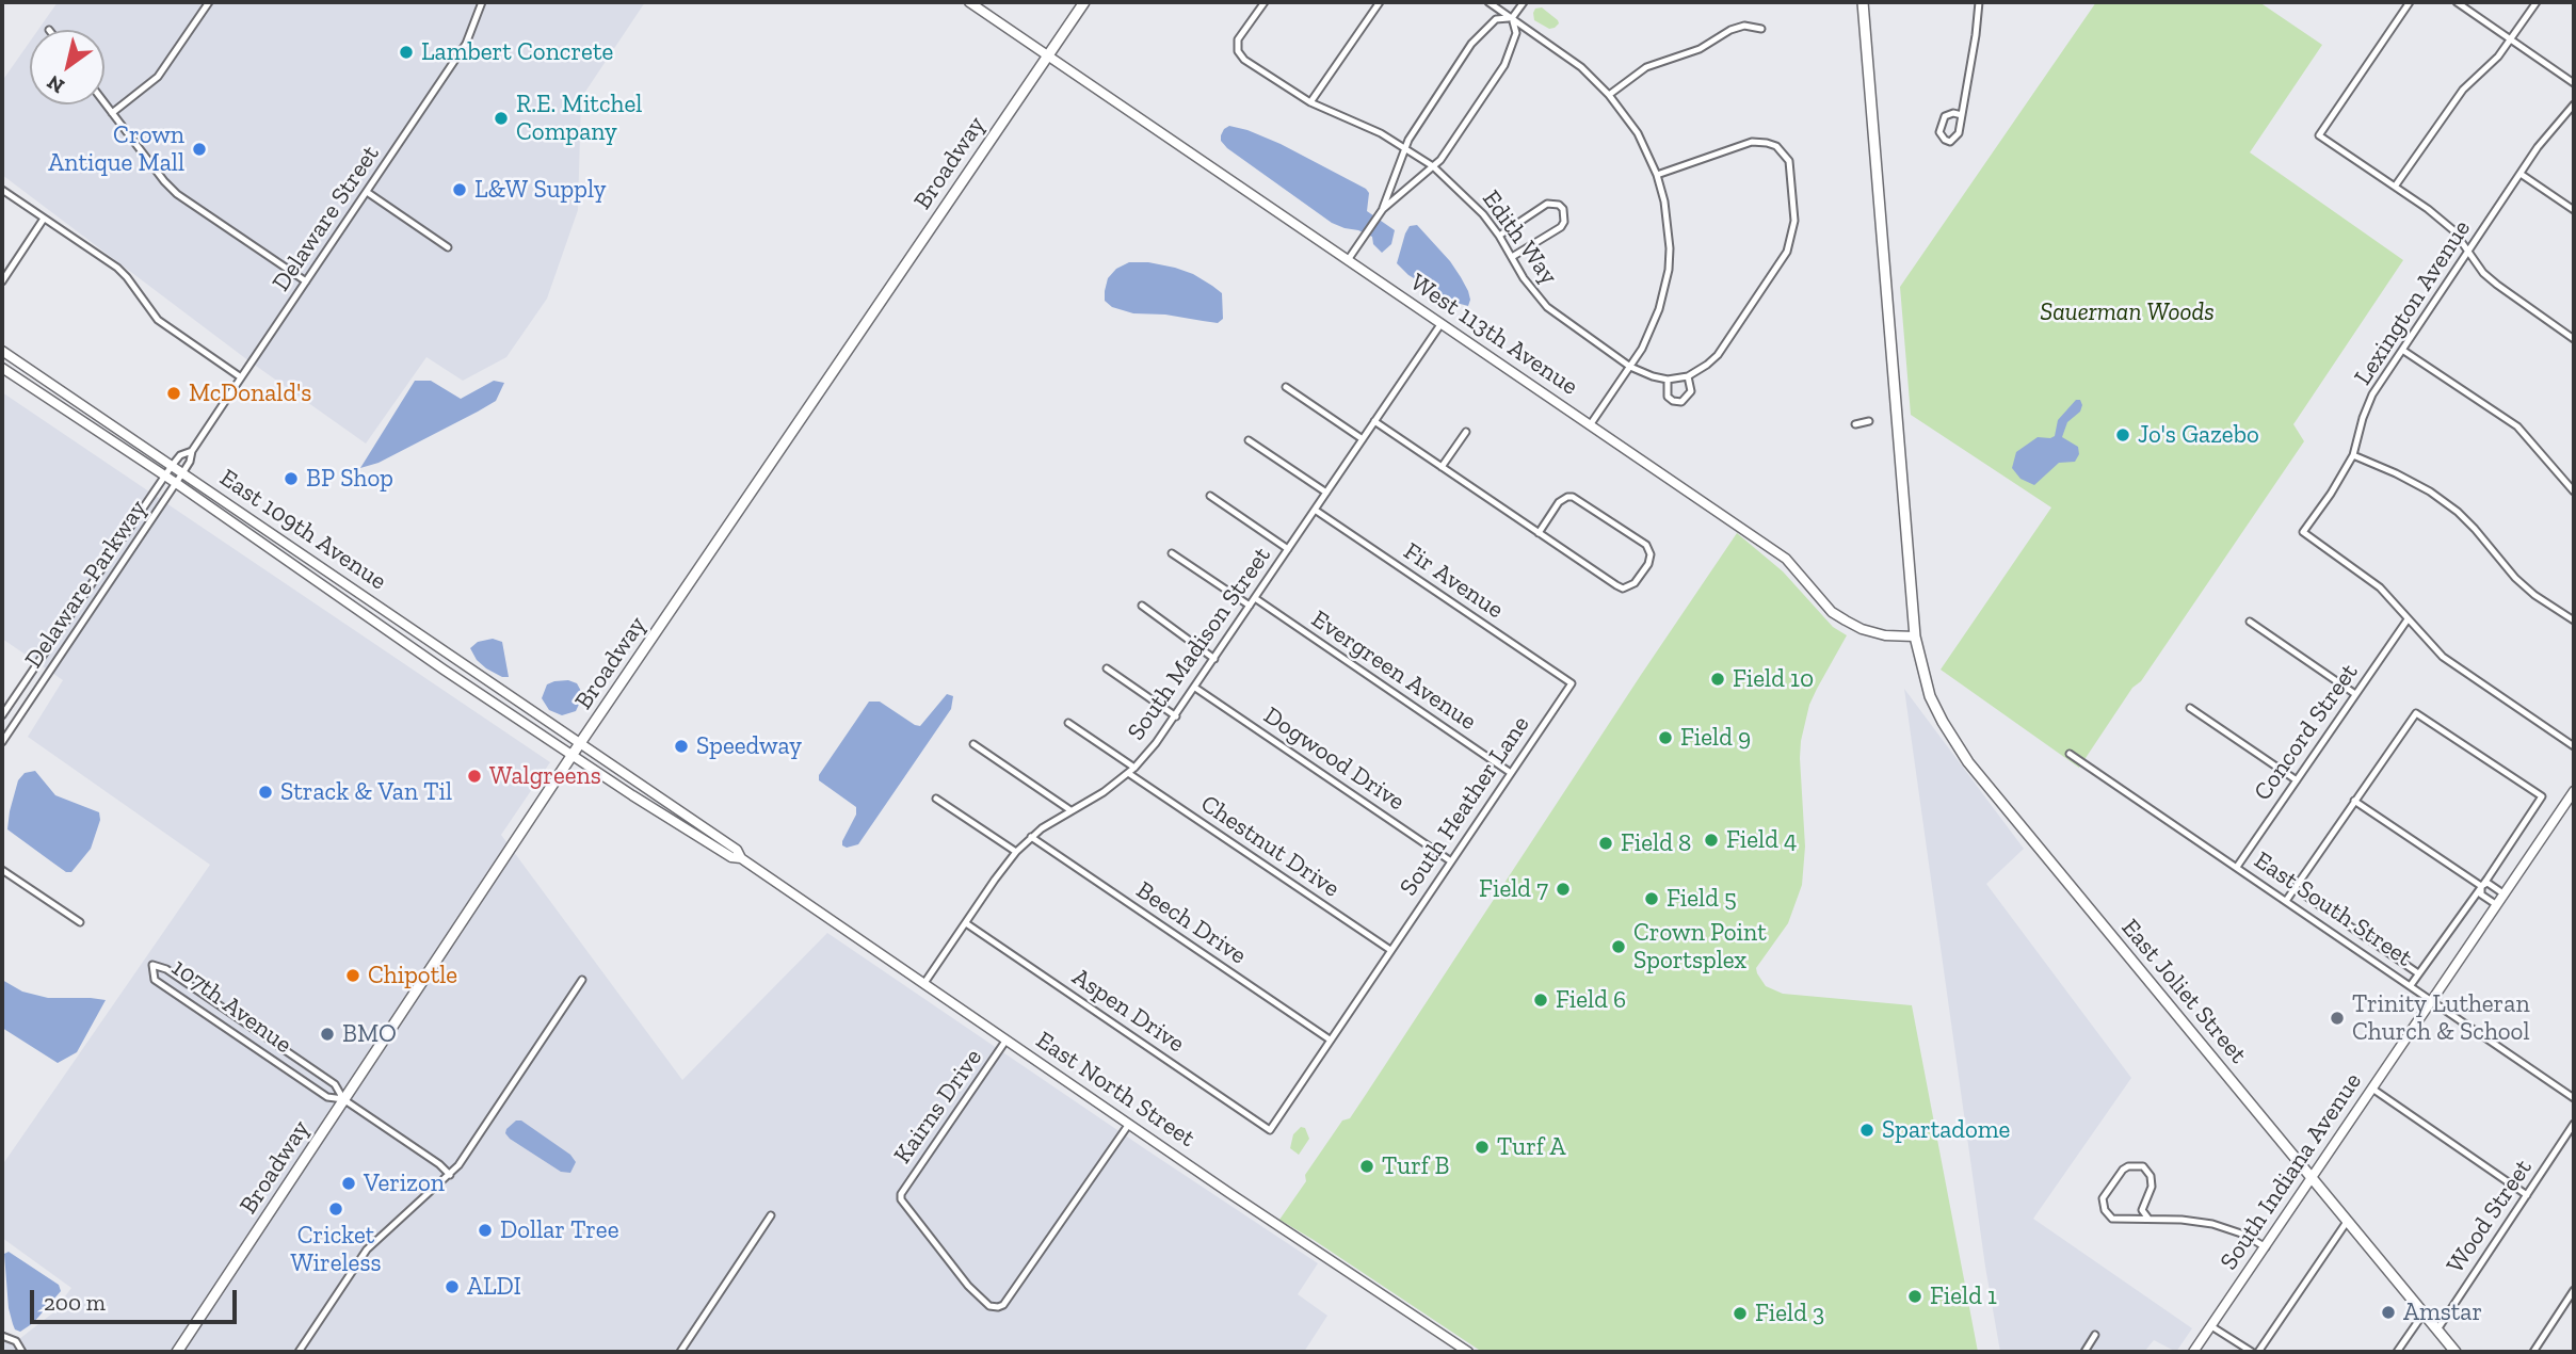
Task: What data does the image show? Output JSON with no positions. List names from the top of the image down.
{
  "streets": {
    "main road": ["Broadway", "East Joliet Street"],
    "street": [
      "Delaware Street",
      "Edith Way",
      "Lexington Avenue",
      "West 113th Avenue",
      "East 109th Avenue",
      "Fir Avenue",
      "Delaware Parkway",
      "South Madison Street",
      "Evergreen Avenue",
      "Concord Street",
      "Dogwood Drive",
      "South Heather Lane",
      "Chestnut Drive",
      "East South Street",
      "Beech Drive",
      "107th Avenue",
      "Aspen Drive",
      "East North Street",
      "Kairns Drive",
      "South Indiana Avenue",
      "Wood Street"
    ]
  },
  "crossings": [
    ["Broadway", "West 113th Avenue"],
    ["Broadway", "East 109th Avenue"],
    ["Broadway", "107th Avenue"],
    ["Broadway", "East North Street"],
    ["Delaware Street", "East 109th Avenue"],
    ["Delaware Street", "Delaware Parkway"],
    ["Lexington Avenue", "Concord Street"],
    ["West 113th Avenue", "South Madison Street"],
    ["West 113th Avenue", "East Joliet Street"],
    ["East 109th Avenue", "Delaware Parkway"],
    ["East 109th Avenue", "East North Street"],
    ["Fir Avenue", "South Madison Street"],
    ["Fir Avenue", "South Heather Lane"],
    ["South Madison Street", "Evergreen Avenue"],
    ["South Madison Street", "Dogwood Drive"],
    ["South Madison Street", "Chestnut Drive"],
    ["South Madison Street", "Beech Drive"],
    ["South Madison Street", "Aspen Drive"],
    ["South Madison Street", "East North Street"],
    ["Evergreen Avenue", "South Heather Lane"],
    ["Concord Street", "East South Street"],
    ["Dogwood Drive", "South Heather Lane"],
    ["South Heather Lane", "Chestnut Drive"],
    ["South Heather Lane", "Beech Drive"],
    ["South Heather Lane", "Aspen Drive"],
    ["East South Street", "South Indiana Avenue"],
    ["East Joliet Street", "South Indiana Avenue"],
    ["East Joliet Street", "Wood Street"],
    ["East North Street", "Kairns Drive"]
  ],
  "parks": ["Sauerman Woods"],
  "places": [
    "Lambert Concrete",
    "R.E. Mitchel Company",
    "Crown Antique Mall",
    "L&W Supply",
    "McDonald's",
    "Jo's Gazebo",
    "BP Shop",
    "Field 10",
    "Field 9",
    "Speedway",
    "Walgreens",
    "Strack & Van Til",
    "Field 4",
    "Field 8",
    "Field 7",
    "Field 5",
    "Crown Point Sportsplex",
    "Chipotle",
    "Field 6",
    "Trinity Lutheran Church & School",
    "BMO",
    "Spartadome",
    "Turf A",
    "Turf B",
    "Verizon",
    "Cricket Wireless",
    "Dollar Tree",
    "ALDI",
    "Field 1",
    "Amstar",
    "Field 3"
  ],
  "scale_bar": "200 m",
  "north": "bottom left"
}
